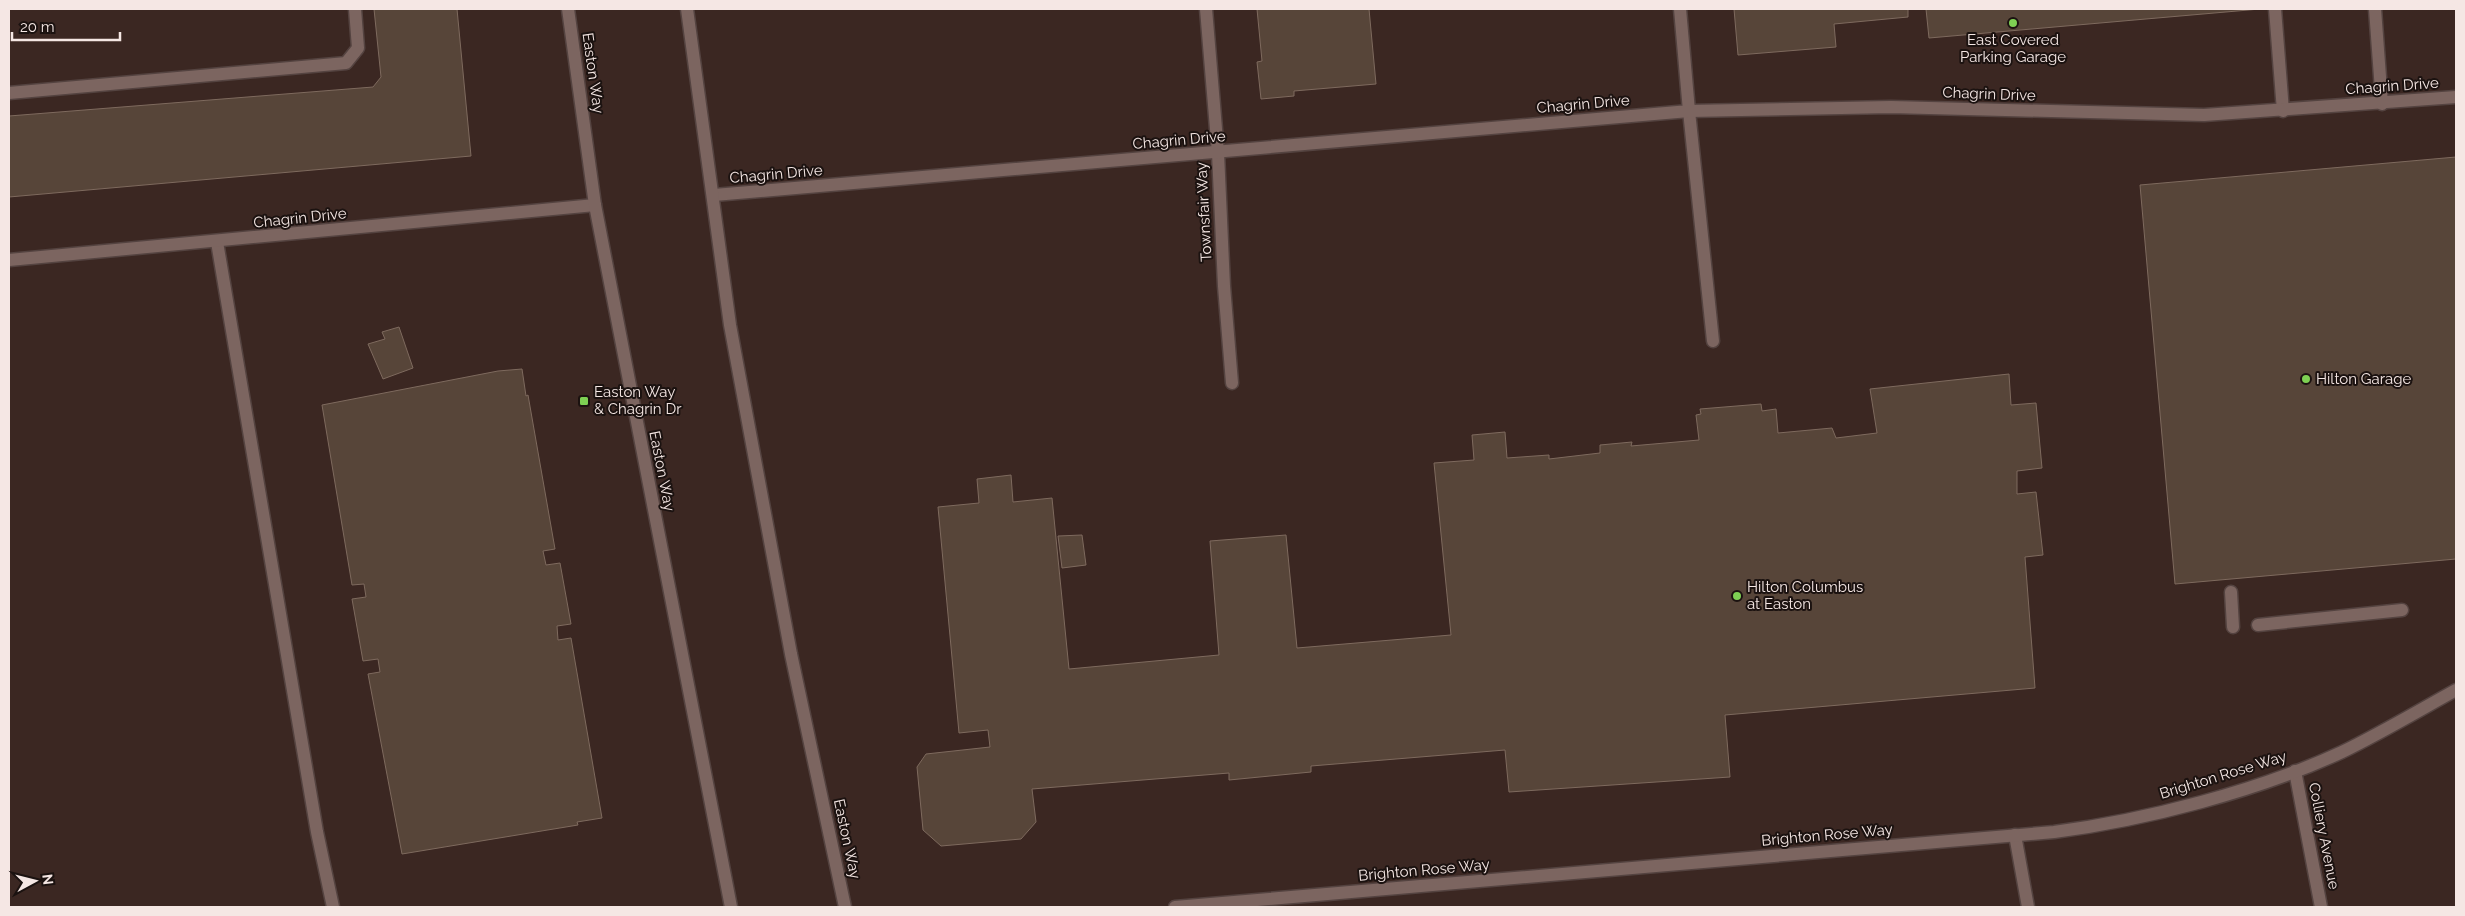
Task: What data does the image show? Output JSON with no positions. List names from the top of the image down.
{
  "streets": {
    "street": [
      "Easton Way",
      "Chagrin Drive",
      "Townsfair Way",
      "Brighton Rose Way",
      "Colliery Avenue"
    ]
  },
  "crossings": [
    ["Easton Way", "Chagrin Drive"],
    ["Chagrin Drive", "Townsfair Way"],
    ["Brighton Rose Way", "Colliery Avenue"]
  ],
  "places": {
    "other": ["East Covered Parking Garage", "Hilton Garage", "Hilton Columbus at Easton"],
    "transit": ["Easton Way & Chagrin Dr"]
  },
  "scale_bar": "20 m",
  "north": "right"
}
